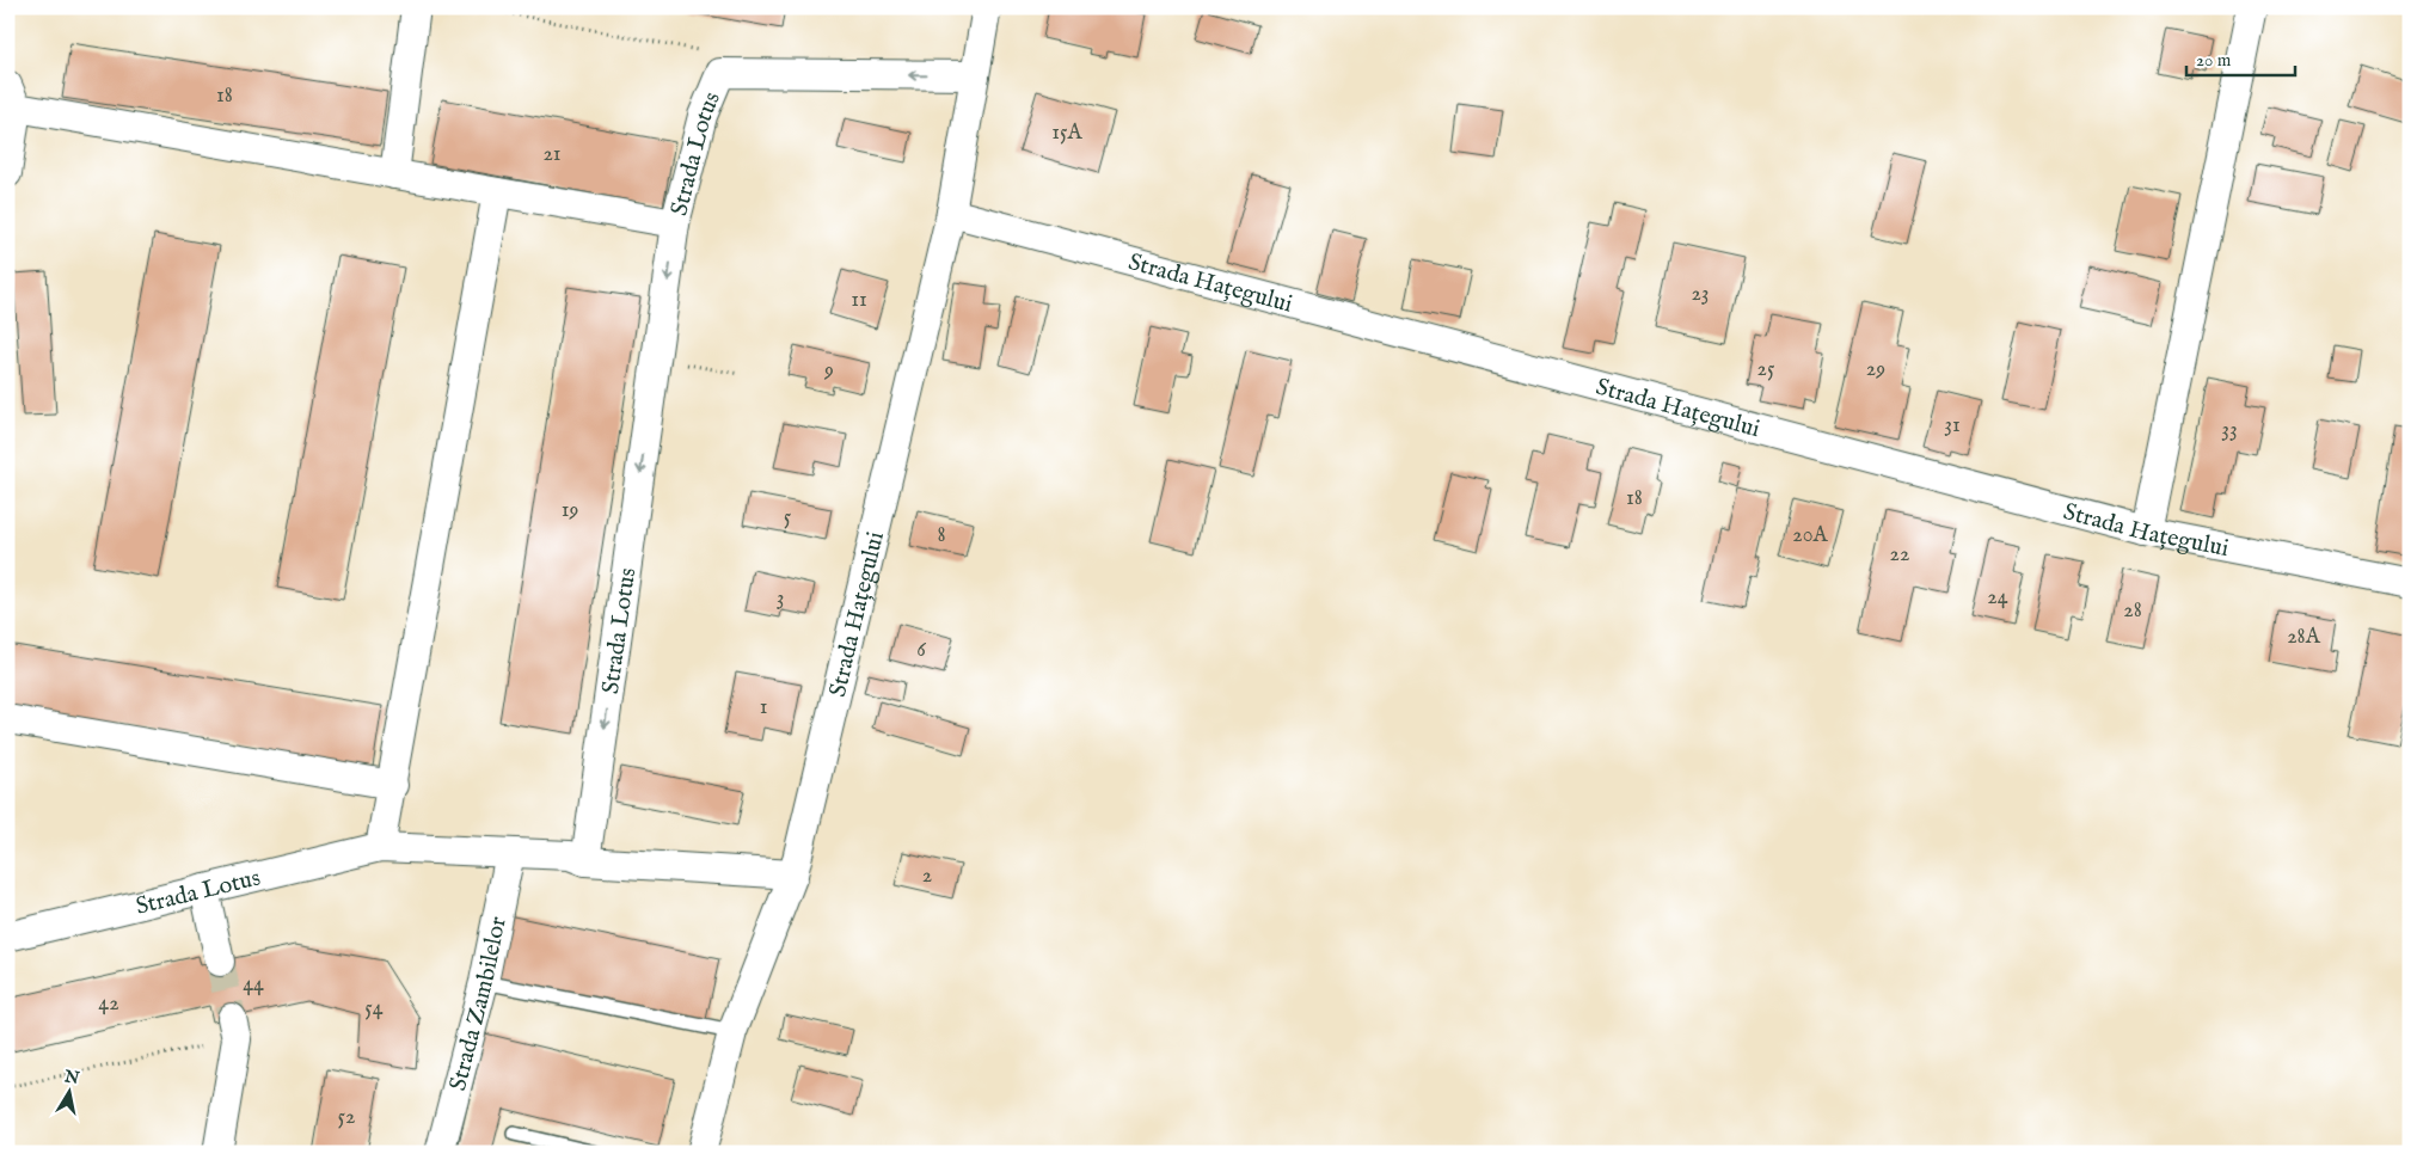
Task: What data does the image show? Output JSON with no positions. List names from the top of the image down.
{
  "streets": {
    "street": ["Strada Lotus", "Strada Hațegului", "Strada Zambilelor"]
  },
  "crossings": [
    ["Strada Lotus", "Strada Hațegului"],
    ["Strada Lotus", "Strada Zambilelor"]
  ],
  "house_numbers": [
    "18",
    "15A",
    "21",
    "23",
    "11",
    "25",
    "29",
    "9",
    "31",
    "33",
    "18",
    "19",
    "5",
    "8",
    "20A",
    "22",
    "24",
    "3",
    "28",
    "28A",
    "6",
    "1",
    "2",
    "44",
    "42",
    "54",
    "52"
  ],
  "scale_bar": "20 m",
  "north": "top"
}
